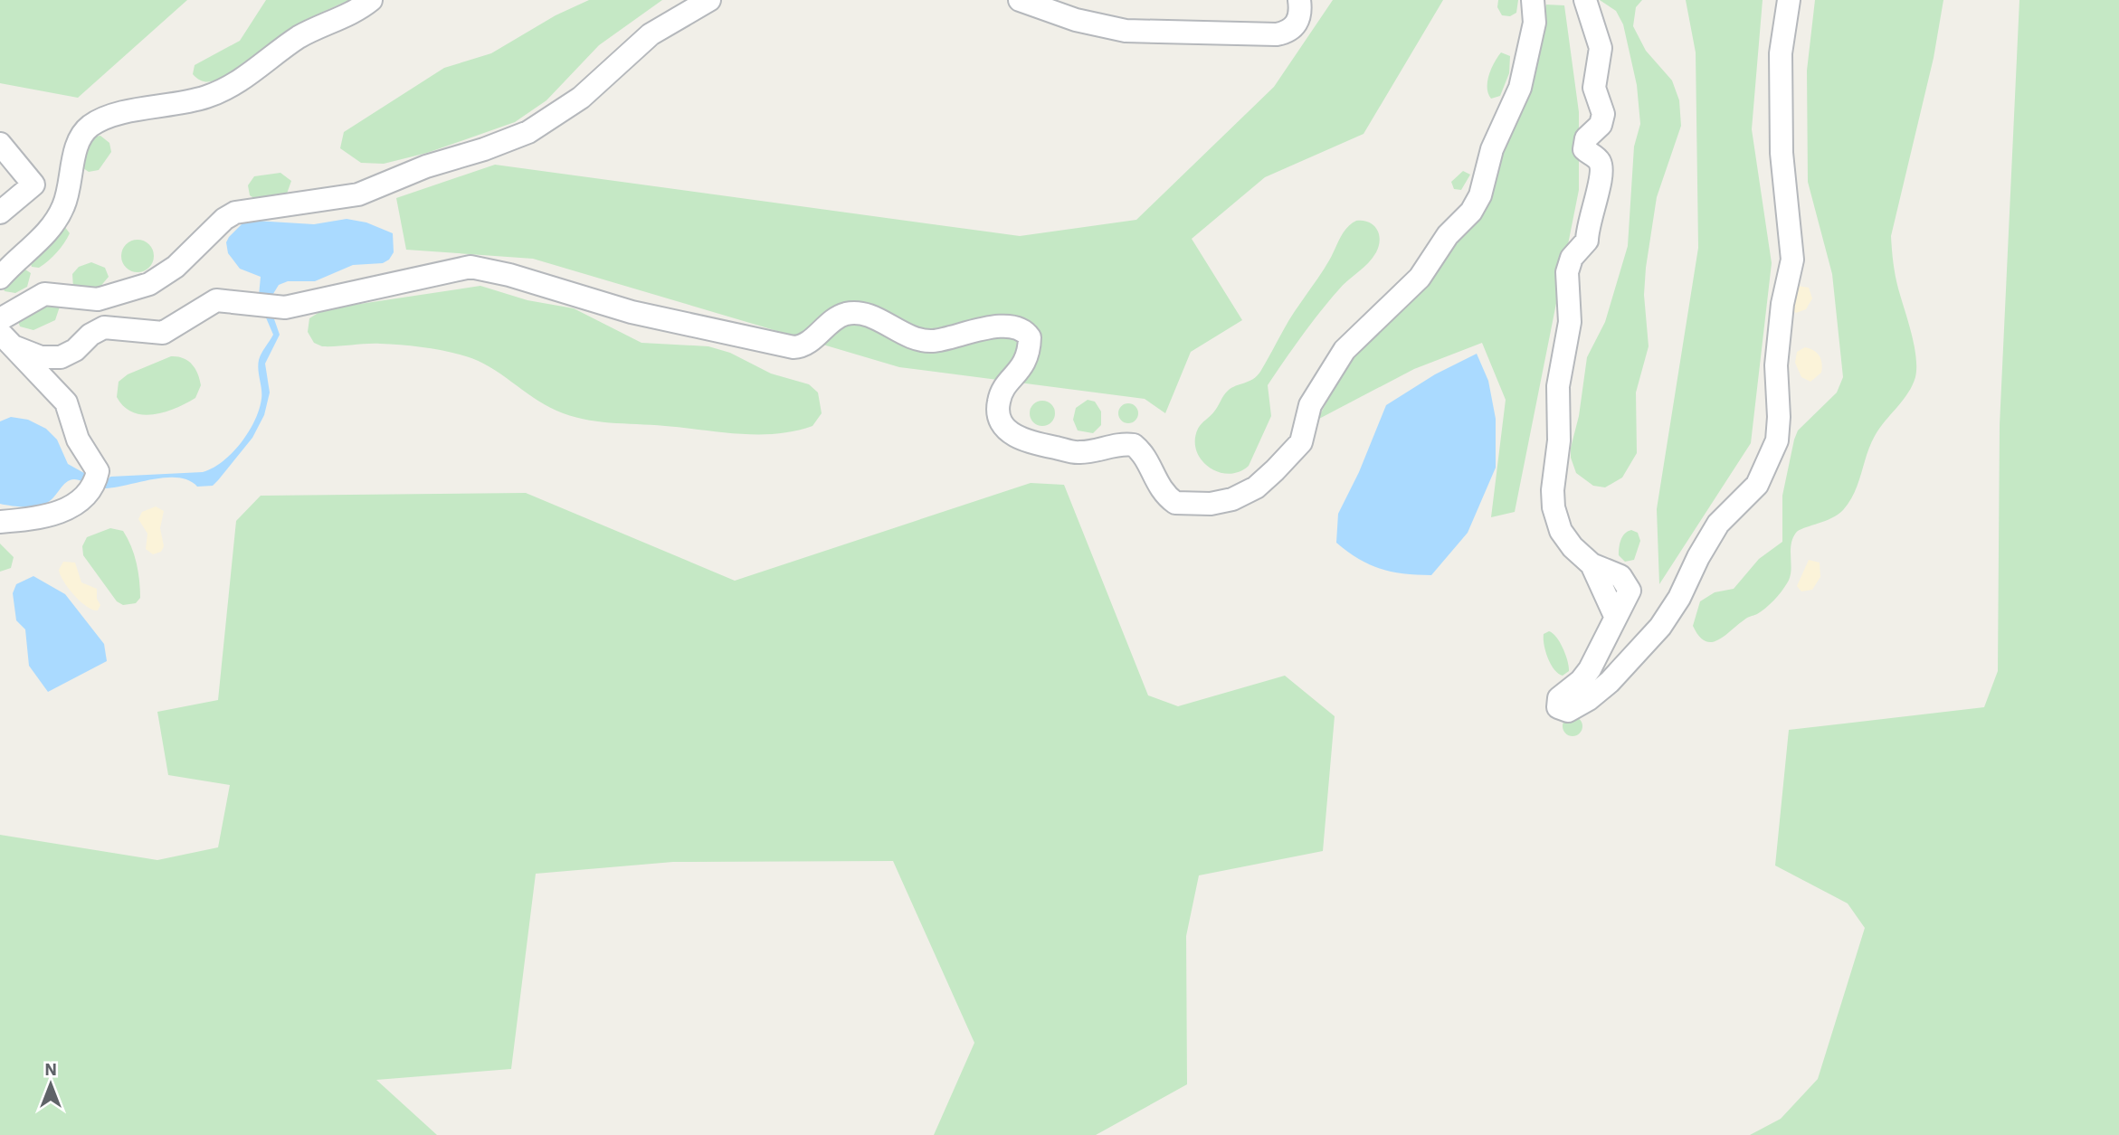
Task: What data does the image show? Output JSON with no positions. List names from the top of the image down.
{
  "north": "top"
}
